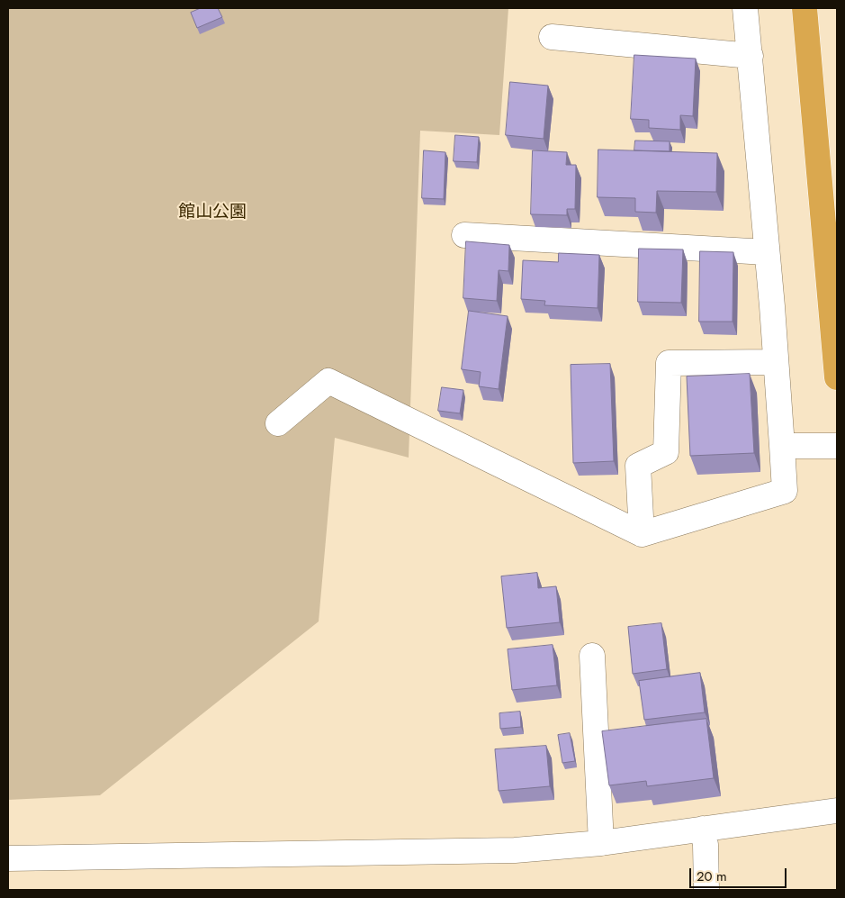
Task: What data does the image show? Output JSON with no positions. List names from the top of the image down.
{
  "parks": ["館山公園"],
  "scale_bar": "20 m"
}
